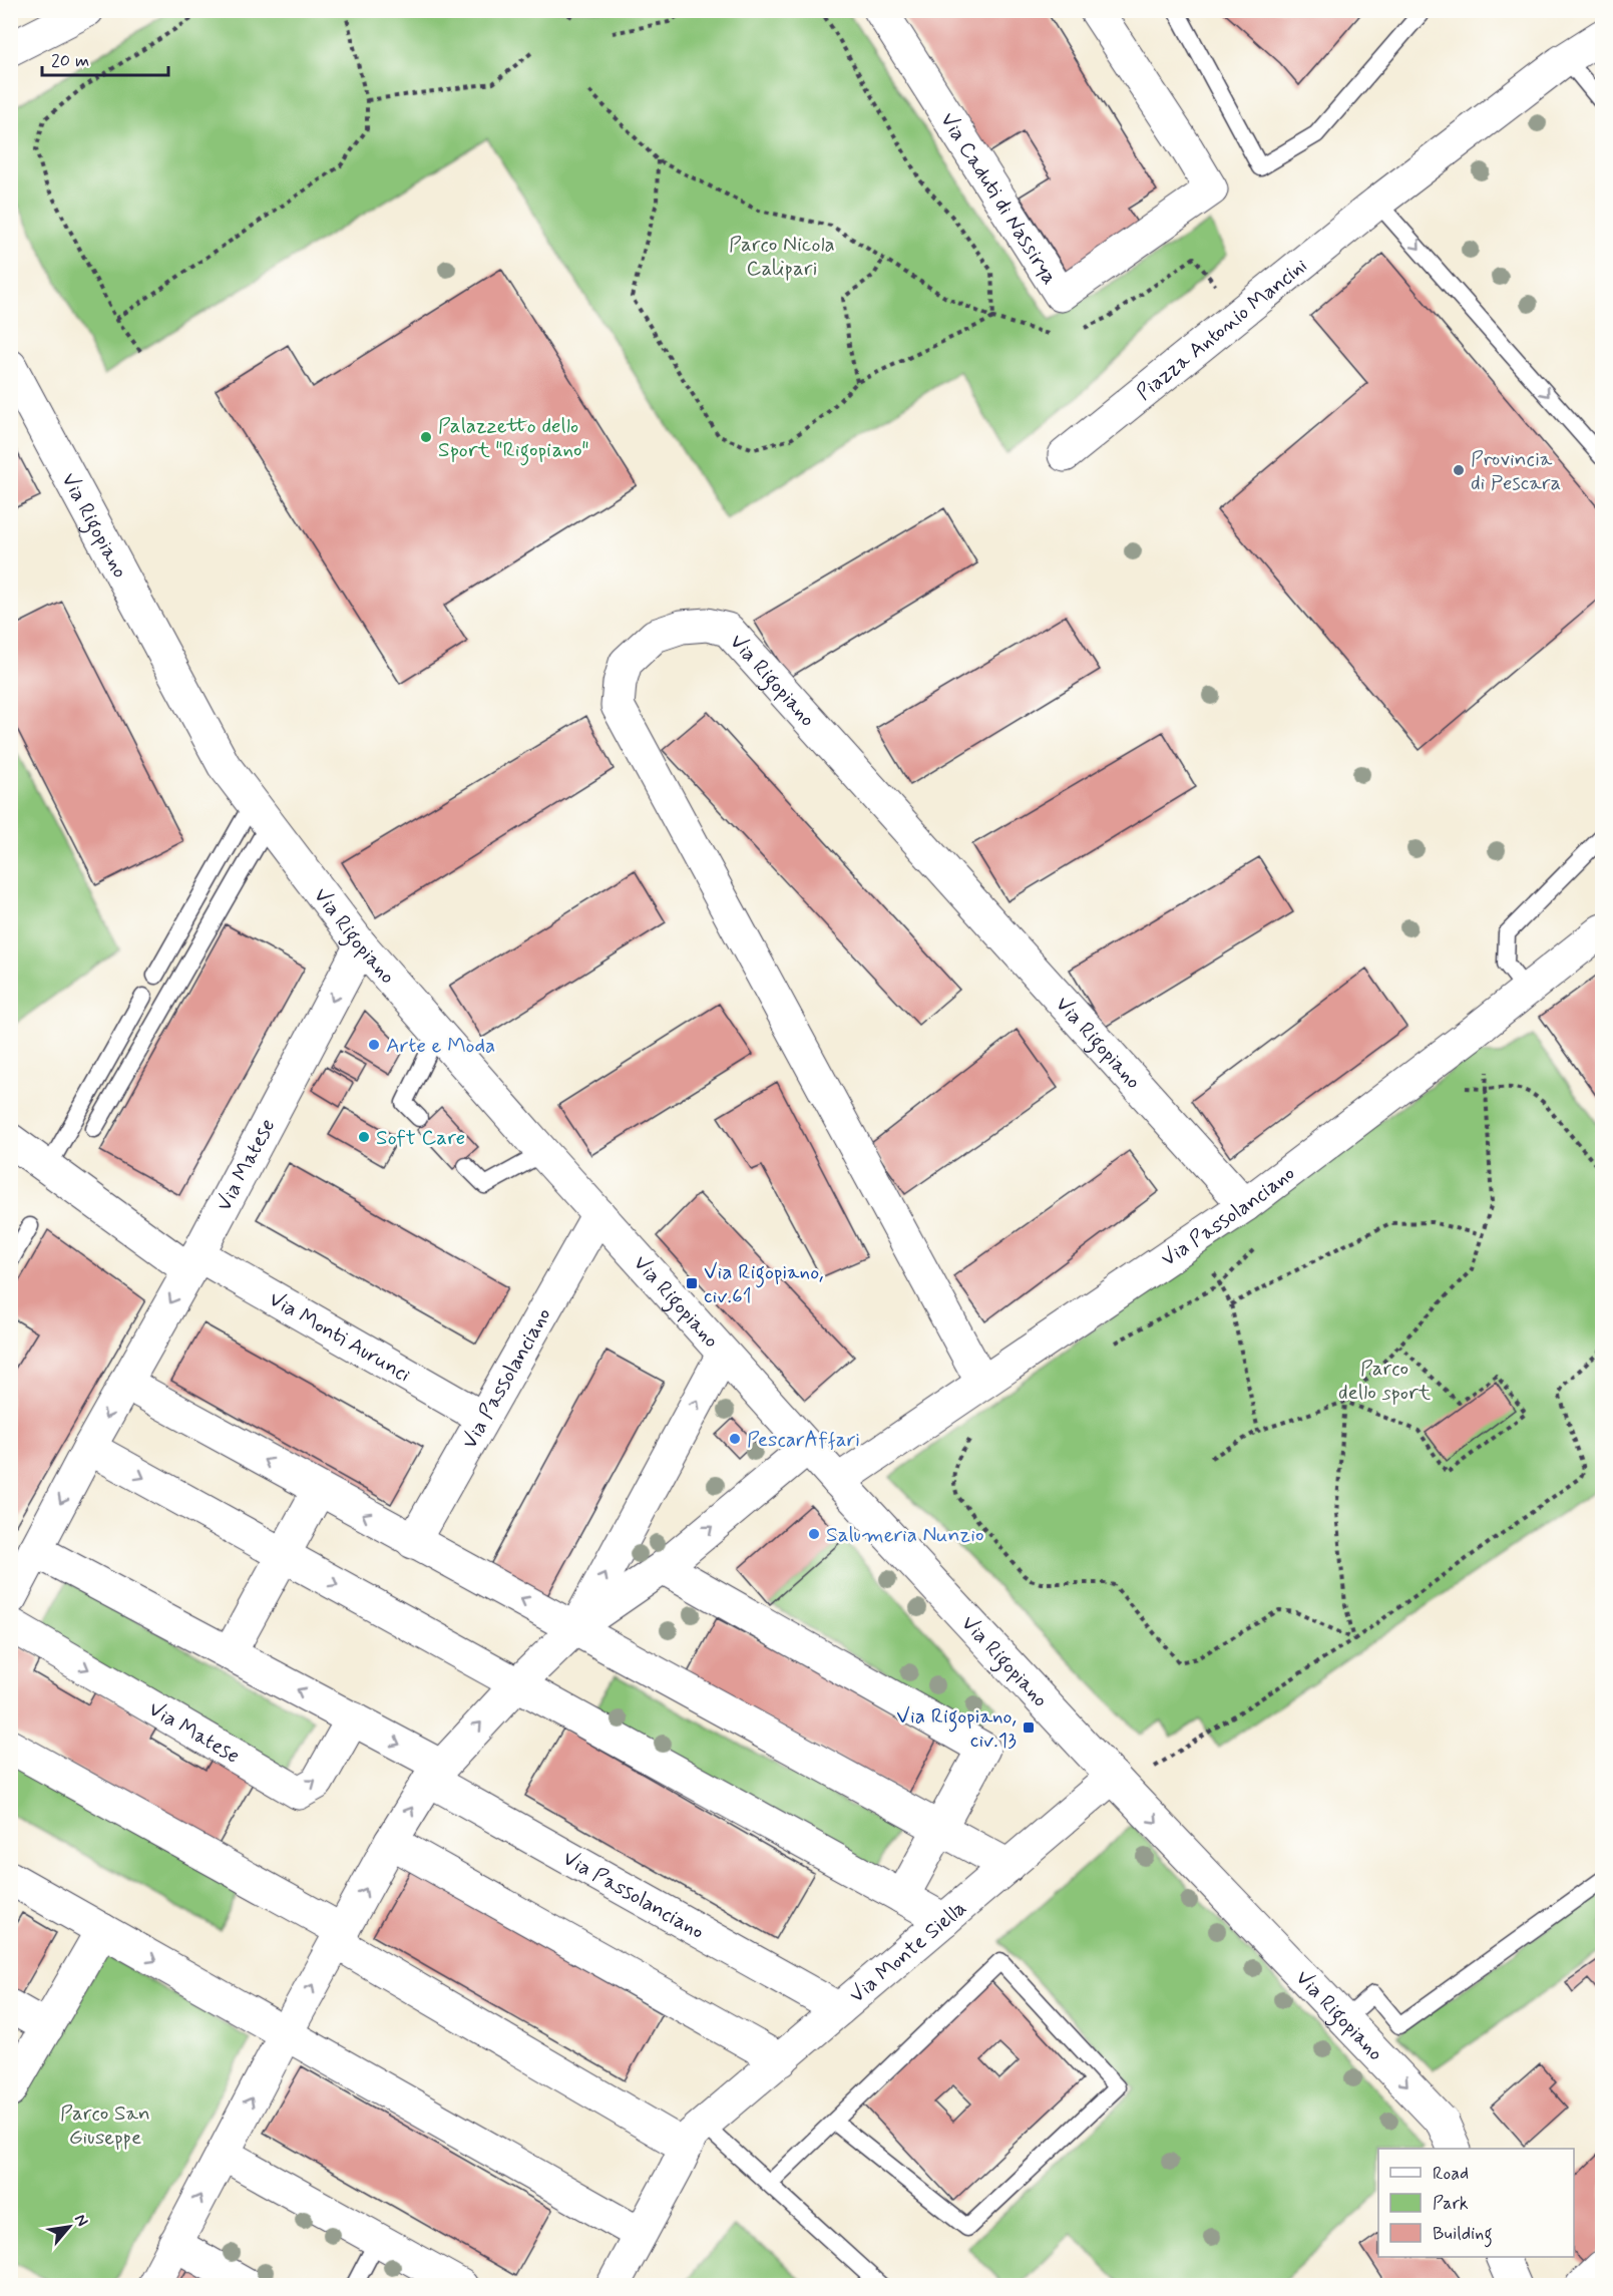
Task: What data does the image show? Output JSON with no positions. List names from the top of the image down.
{
  "streets": {
    "street": [
      "Via Caduti di Nassirya",
      "Piazza Antonio Mancini",
      "Via Rigopiano",
      "Via Matese",
      "Via Passolanciano",
      "Via Monti Aurunci",
      "Via Monte Siella"
    ]
  },
  "crossings": [
    ["Via Rigopiano", "Via Matese"],
    ["Via Rigopiano", "Via Passolanciano"],
    ["Via Rigopiano", "Via Monte Siella"],
    ["Via Matese", "Via Monti Aurunci"],
    ["Via Passolanciano", "Via Monti Aurunci"],
    ["Via Passolanciano", "Via Monte Siella"]
  ],
  "parks": ["Parco Nicola Calipari", "Parco dello sport", "Parco San Giuseppe"],
  "places": {
    "other": [
      "Palazzetto dello Sport \"Rigopiano\"",
      "Provincia di Pescara",
      "Arte e Moda",
      "Soft Care",
      "PescarAffari",
      "Salumeria Nunzio"
    ],
    "transit": ["Via Rigopiano, civ.61", "Via Rigopiano, civ.13"]
  },
  "legend": ["Road", "Park", "Building"],
  "scale_bar": "20 m",
  "north": "top right"
}
